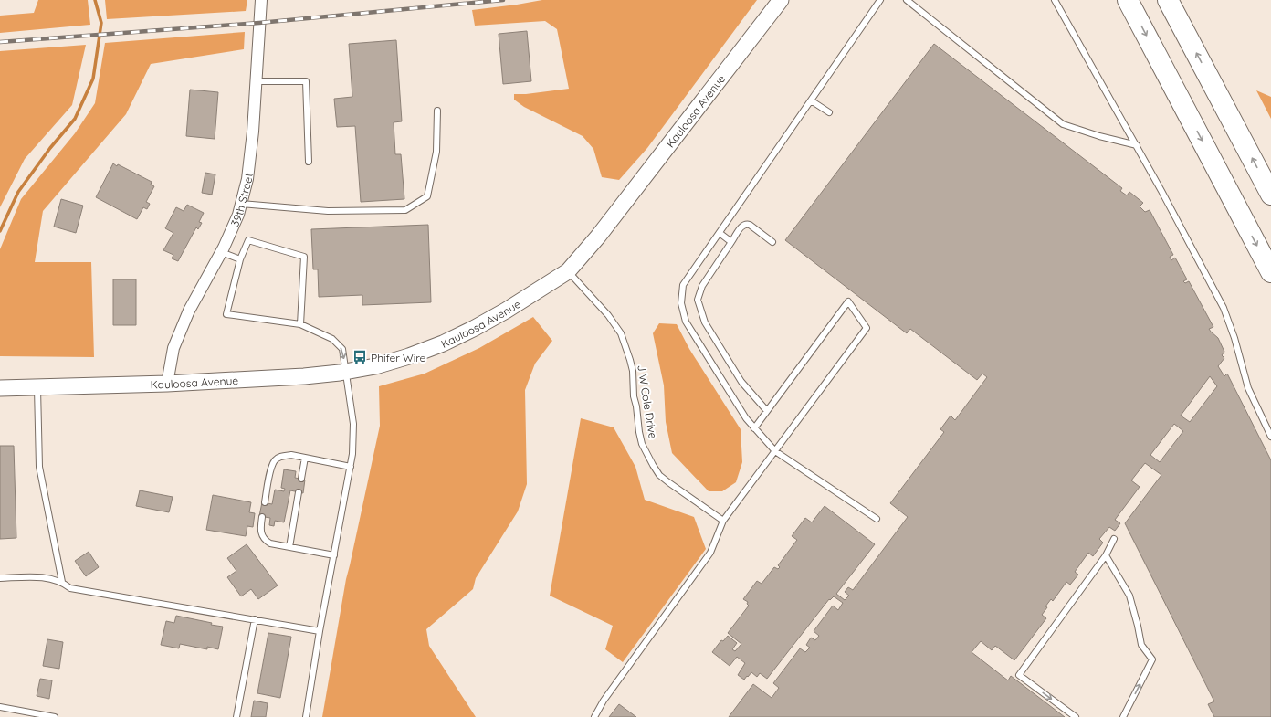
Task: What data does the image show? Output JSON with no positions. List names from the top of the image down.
{
  "streets": {
    "street": ["Kauloosa Avenue", "39th Street"],
    "lane": ["J W Cole Drive"]
  },
  "crossings": [
    ["Kauloosa Avenue", "39th Street"],
    ["Kauloosa Avenue", "J W Cole Drive"]
  ],
  "places": {
    "bus stop": ["Phifer Wire"]
  }
}
